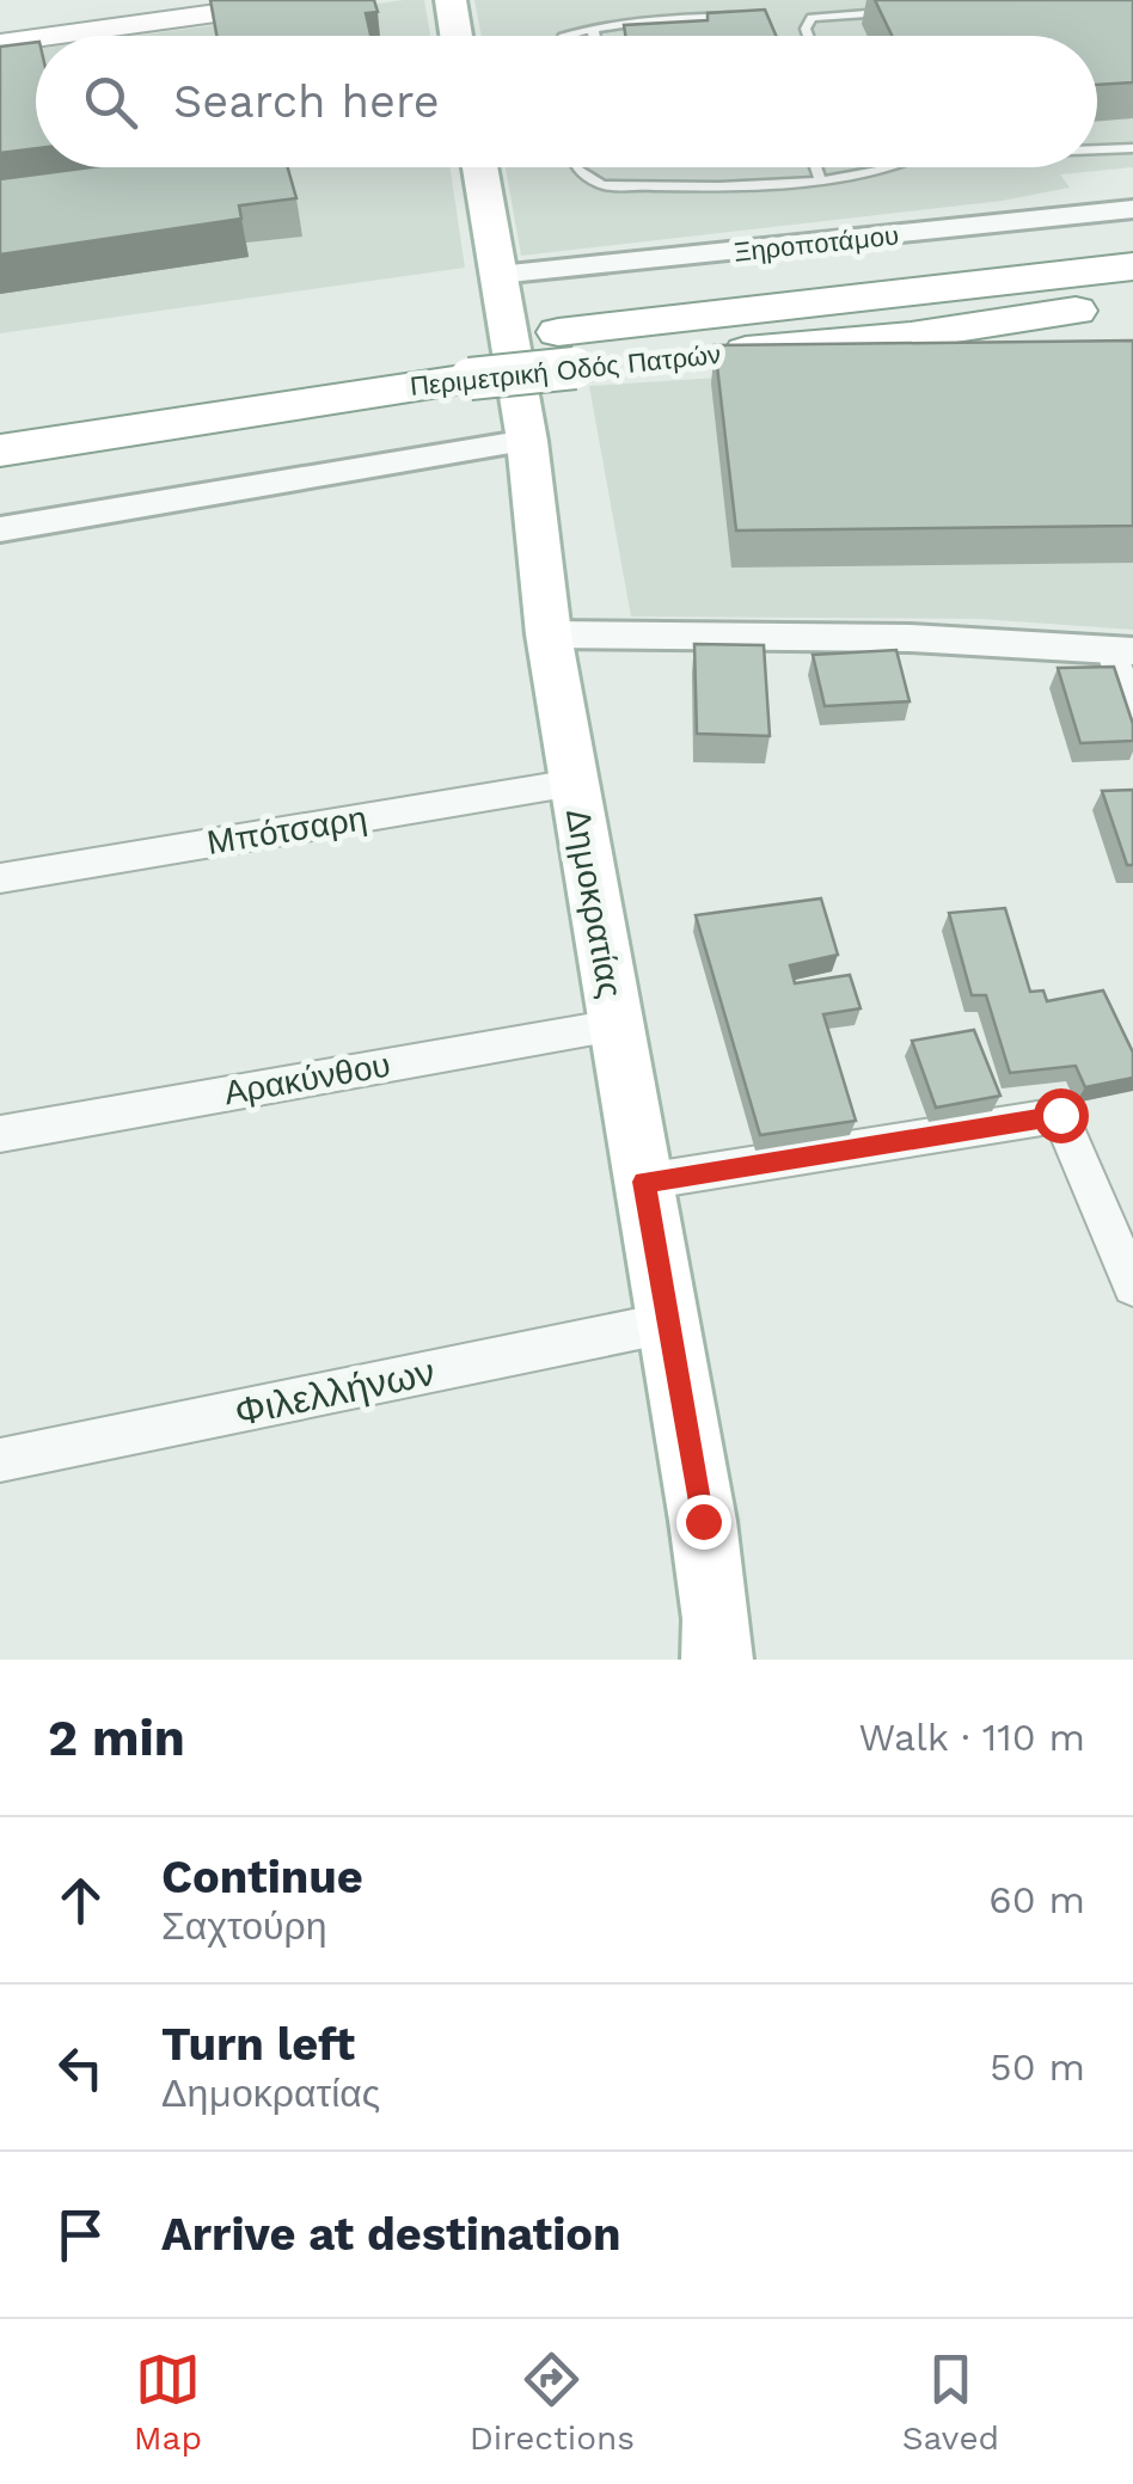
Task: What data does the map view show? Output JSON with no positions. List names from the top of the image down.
{
  "streets": {
    "highway": ["Περιμετρική Οδός Πατρών"],
    "main road": ["Δημοκρατίας"],
    "street": [
      "Ξηροποτάμου",
      "Μπότσαρη",
      "Αρακύνθου",
      "Φιλελλήνων"
    ]
  },
  "crossings": [
    ["Ξηροποτάμου", "Δημοκρατίας"],
    ["Μπότσαρη", "Δημοκρατίας"],
    ["Δημοκρατίας", "Αρακύνθου"],
    ["Δημοκρατίας", "Φιλελλήνων"]
  ],
  "page": {
    "search": "Search here",
    "heading": ["2 min", "Walk · 110 m"],
    "list": [
      ["Continue", "Σαχτούρη", "60 m"],
      ["Turn left", "Δημοκρατίας", "50 m"],
      "Arrive at destination"
    ],
    "nav": ["Map", "Directions", "Saved"]
  }
}
